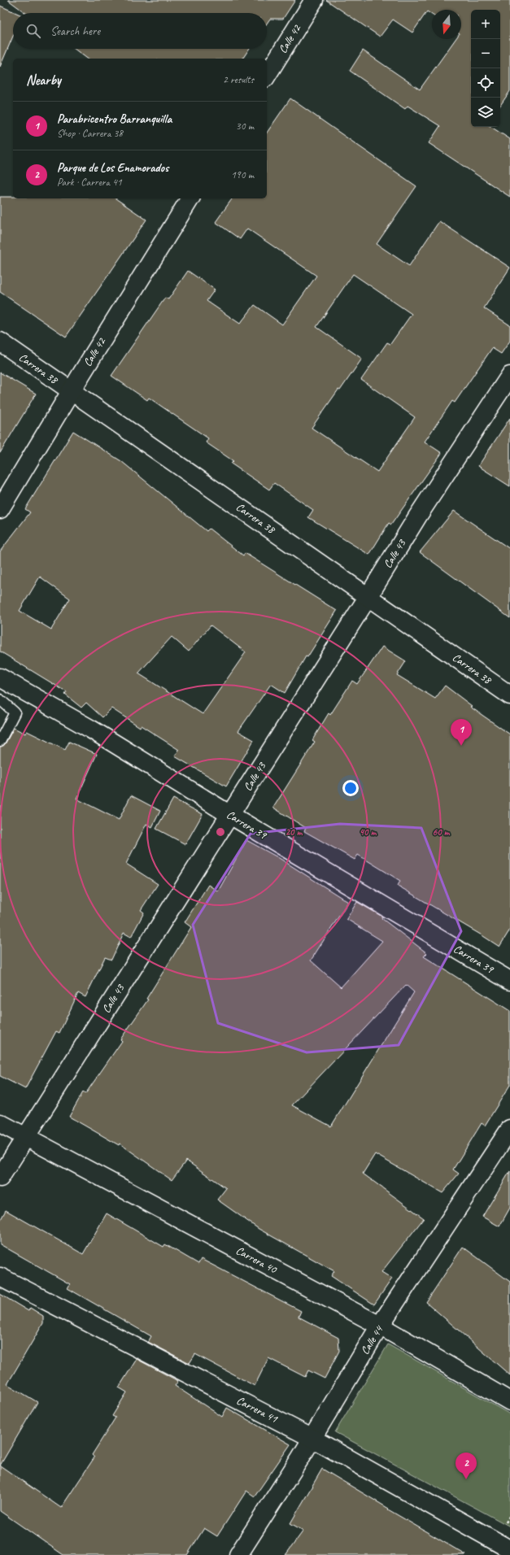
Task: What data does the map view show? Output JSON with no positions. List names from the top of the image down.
{
  "streets": {
    "street": [
      "Calle 42",
      "Carrera 38",
      "Calle 43",
      "Carrera 39",
      "Carrera 40",
      "Calle 44",
      "Carrera 41"
    ]
  },
  "crossings": [
    ["Calle 42", "Carrera 38"],
    ["Carrera 38", "Calle 43"],
    ["Calle 43", "Carrera 39"],
    ["Calle 43", "Carrera 40"],
    ["Carrera 40", "Calle 44"],
    ["Calle 44", "Carrera 41"]
  ],
  "north": "bottom",
  "page": {
    "map_buttons": ["+", "−"],
    "search": "Search here",
    "heading": ["Nearby", "2 results"],
    "list": [
      {
        "mark": "1",
        "name": "Parabricentro Barranquilla",
        "note": "Shop · Carrera 38",
        "value": "30 m"
      },
      {
        "mark": "2",
        "name": "Parque de Los Enamorados",
        "note": "Park · Carrera 41",
        "value": "190 m"
      }
    ],
    "pins": ["1", "2"]
  },
  "rings": ["20 m", "40 m", "60 m"]
}
